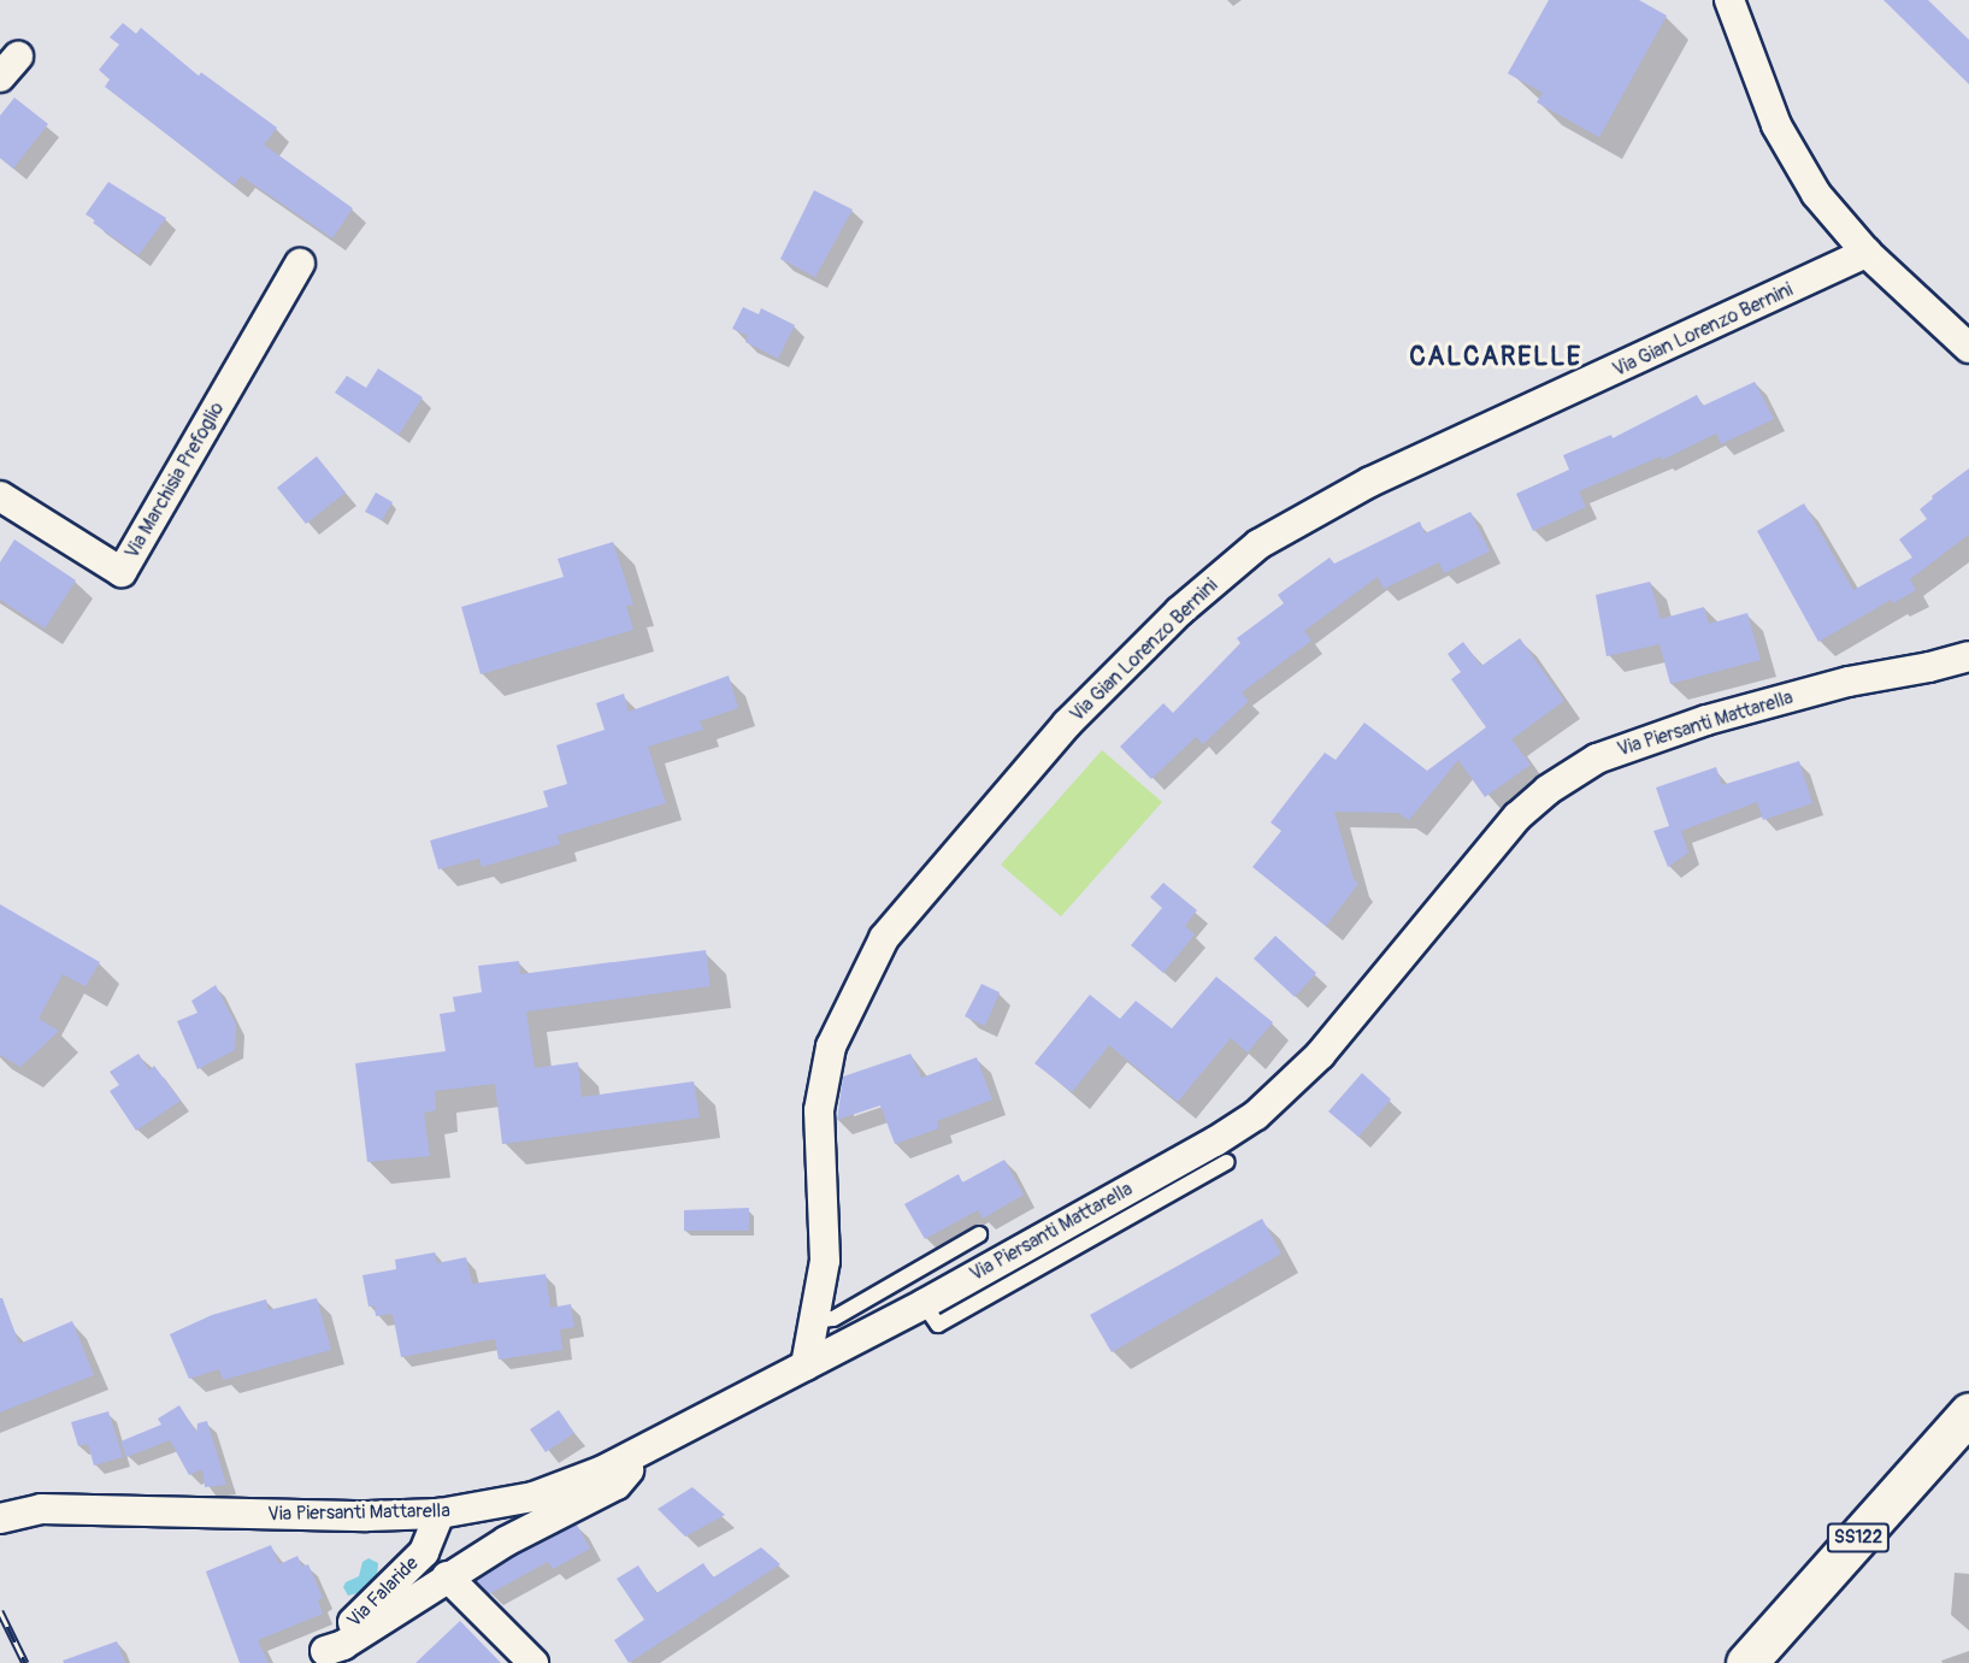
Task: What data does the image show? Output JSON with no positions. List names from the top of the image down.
{
  "streets": {
    "main road": ["SS122"],
    "street": [
      "Via Gian Lorenzo Bernini",
      "Via Marchisia Prefoglio",
      "Via Piersanti Mattarella",
      "Via Falaride"
    ]
  },
  "crossings": [
    ["Via Gian Lorenzo Bernini", "Via Piersanti Mattarella"],
    ["Via Piersanti Mattarella", "Via Falaride"]
  ],
  "districts": ["CALCARELLE"]
}
